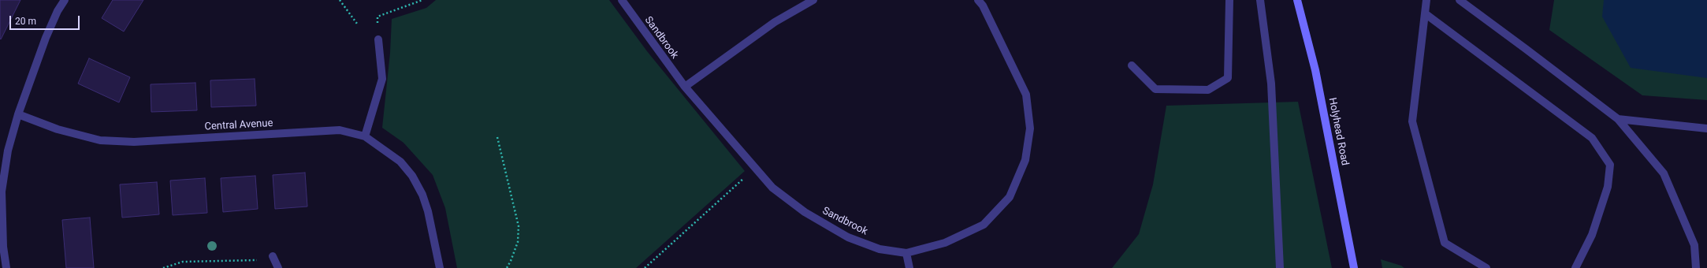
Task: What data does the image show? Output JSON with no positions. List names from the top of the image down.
{
  "streets": {
    "main road": ["Holyhead Road"],
    "street": ["Sandbrook", "Central Avenue"]
  },
  "scale_bar": "20 m"
}
